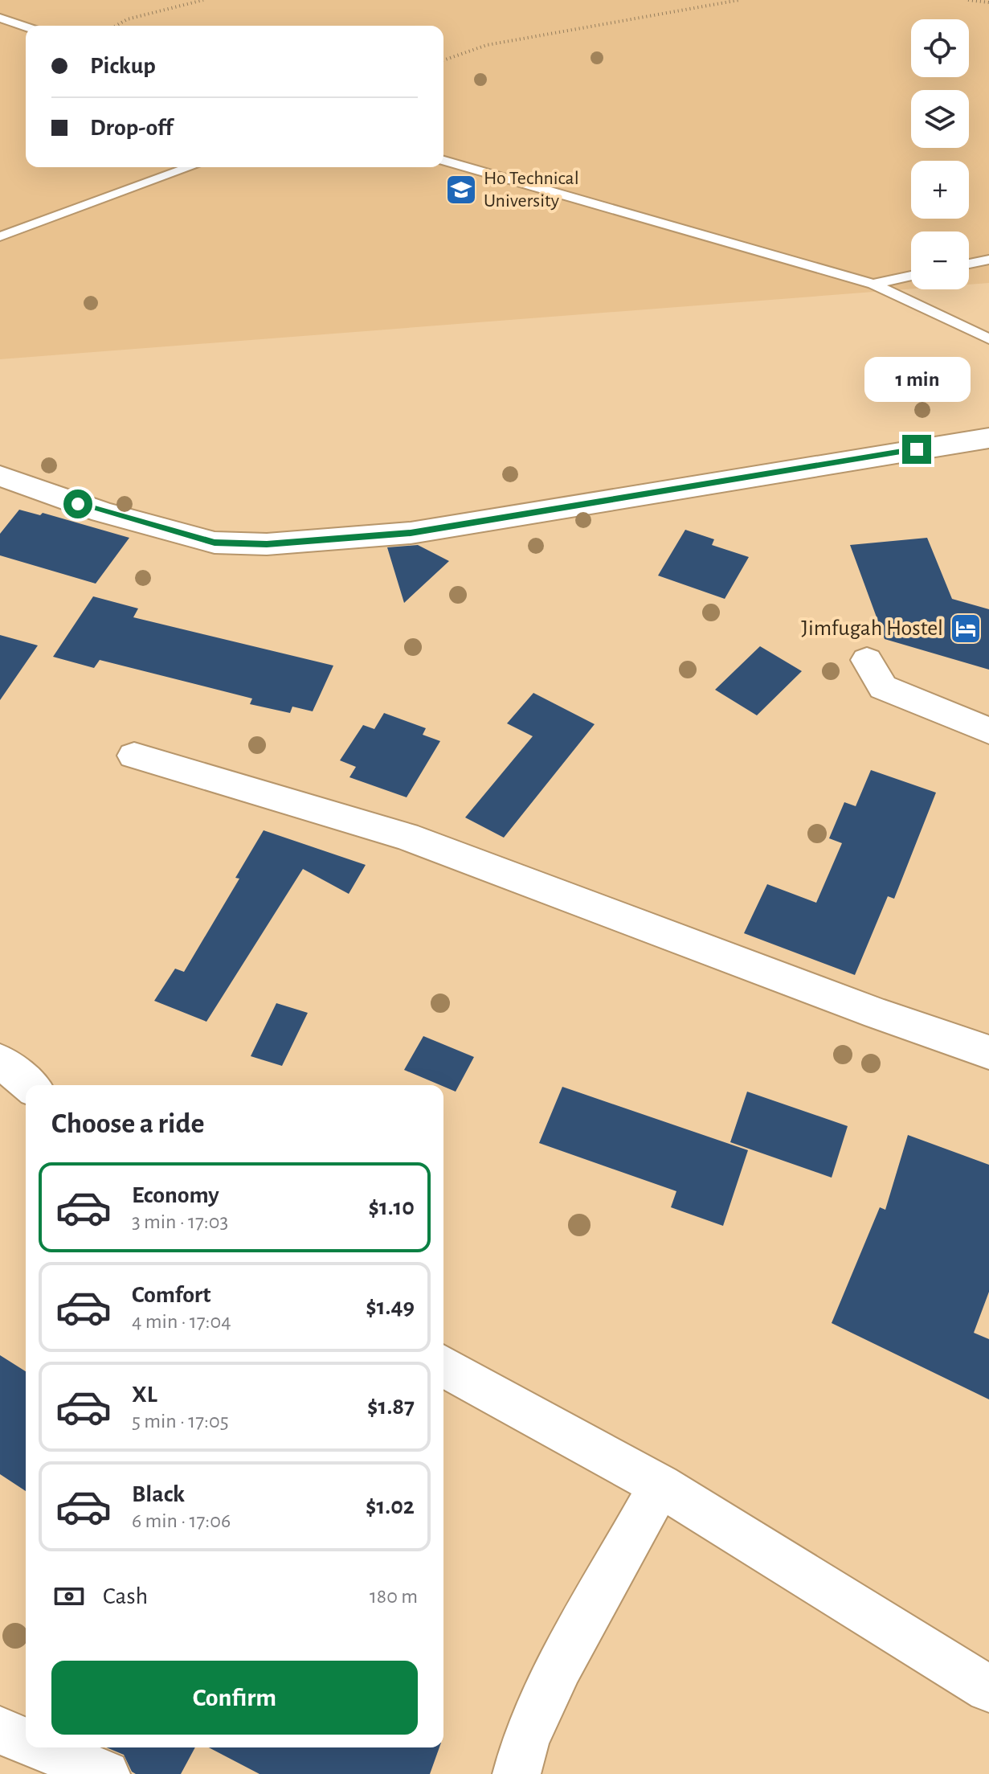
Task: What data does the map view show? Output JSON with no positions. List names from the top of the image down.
{
  "places": {
    "school or university": ["Ho Technical University"],
    "hotel": ["Jimfugah Hostel"]
  },
  "page": {
    "map_buttons": ["+", "−"],
    "banner": ["Pickup", "Drop-off"],
    "bubble": "1 min",
    "heading": "Choose a ride",
    "list": [
      {
        "name": "Economy",
        "note": "3 min · 17:03",
        "value": "$1.10"
      },
      {
        "name": "Comfort",
        "note": "4 min · 17:04",
        "value": "$1.49"
      },
      {
        "name": "XL",
        "note": "5 min · 17:05",
        "value": "$1.87"
      },
      {
        "name": "Black",
        "note": "6 min · 17:06",
        "value": "$1.02"
      }
    ],
    "pay": ["Cash", "180 m"],
    "buttons": "Confirm"
  }
}
